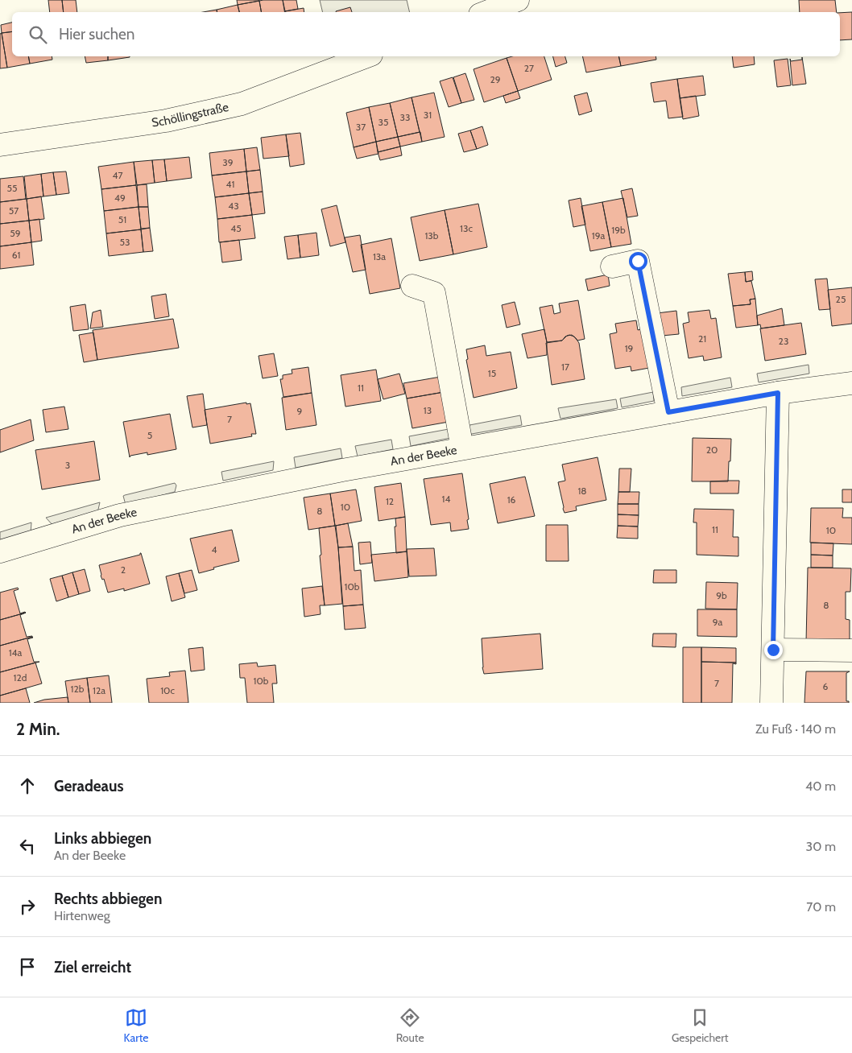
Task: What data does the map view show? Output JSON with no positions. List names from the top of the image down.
{
  "streets": {
    "street": ["Schöllingstraße", "An der Beeke"]
  },
  "house_numbers": [
    "27",
    "29",
    "31",
    "33",
    "35",
    "37",
    "39",
    "47",
    "41",
    "55",
    "49",
    "43",
    "57",
    "51",
    "45",
    "13c",
    "19b",
    "59",
    "13b",
    "19a",
    "53",
    "61",
    "13a",
    "25",
    "21",
    "23",
    "19",
    "17",
    "15",
    "11",
    "13",
    "9",
    "7",
    "5",
    "20",
    "3",
    "18",
    "14",
    "16",
    "12",
    "10",
    "8",
    "11",
    "10",
    "4",
    "2",
    "10b",
    "9b",
    "8",
    "9a",
    "14a",
    "12d",
    "10b",
    "7",
    "6",
    "12b",
    "12a",
    "10c"
  ],
  "page": {
    "search": "Hier suchen",
    "heading": ["2 Min.", "Zu Fuß · 140 m"],
    "list": [
      ["Geradeaus", "40 m"],
      ["Links abbiegen", "An der Beeke", "30 m"],
      ["Rechts abbiegen", "Hirtenweg", "70 m"],
      "Ziel erreicht"
    ],
    "nav": ["Karte", "Route", "Gespeichert"]
  }
}
